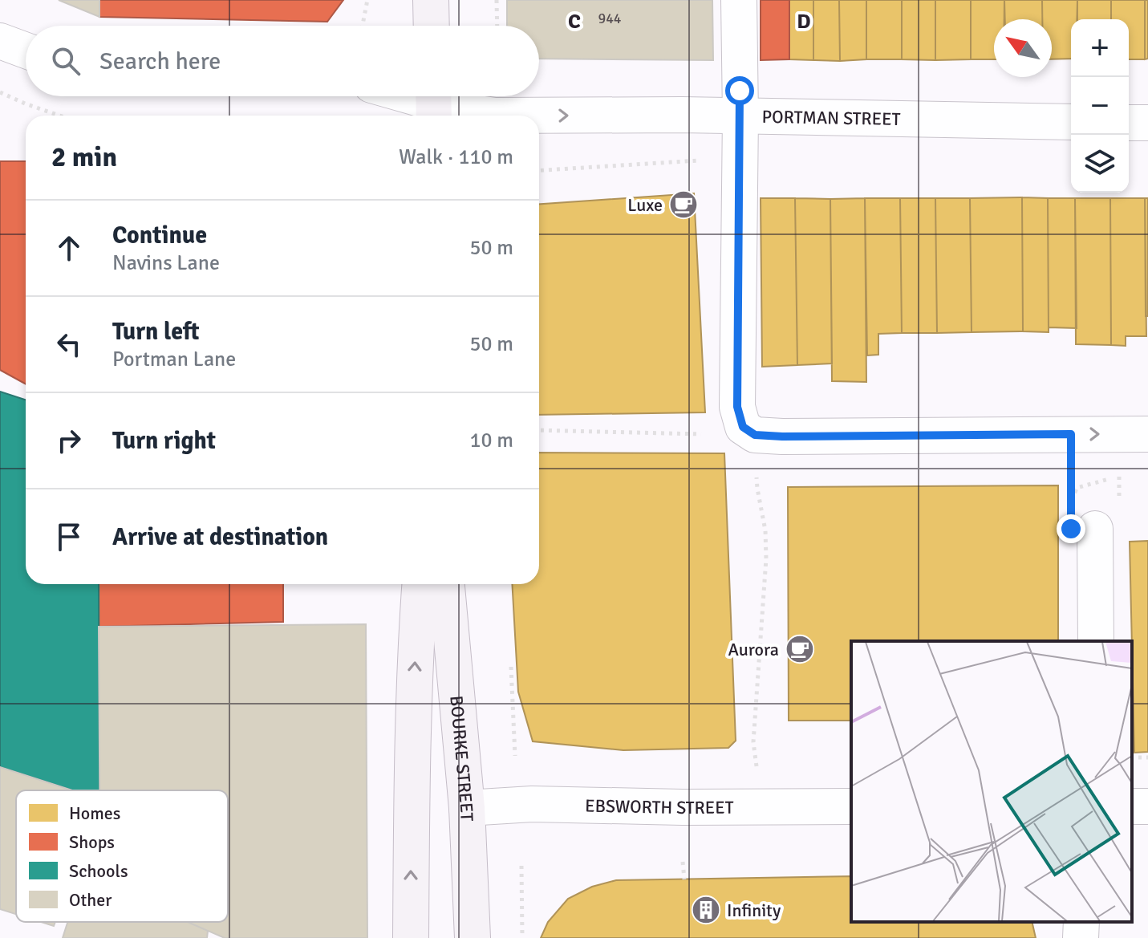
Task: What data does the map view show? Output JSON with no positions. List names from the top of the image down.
{
  "streets": {
    "main road": ["BOURKE STREET"],
    "street": ["PORTMAN STREET", "EBSWORTH STREET"]
  },
  "crossings": [
    ["BOURKE STREET", "EBSWORTH STREET"]
  ],
  "one_way": ["PORTMAN STREET"],
  "places": {
    "cafe": ["Luxe", "Aurora"],
    "building": ["Infinity"]
  },
  "house_numbers": ["944"],
  "legend": [
    "Homes",
    "Shops",
    "Schools",
    "Other"
  ],
  "north": "top left",
  "page": {
    "map_buttons": ["+", "−"],
    "search": "Search here",
    "heading": ["2 min", "Walk · 110 m"],
    "list": [
      ["Continue", "Navins Lane", "50 m"],
      ["Turn left", "Portman Lane", "50 m"],
      ["Turn right", "10 m"],
      "Arrive at destination"
    ]
  },
  "grid": {
    "columns": ["C", "D"]
  }
}
